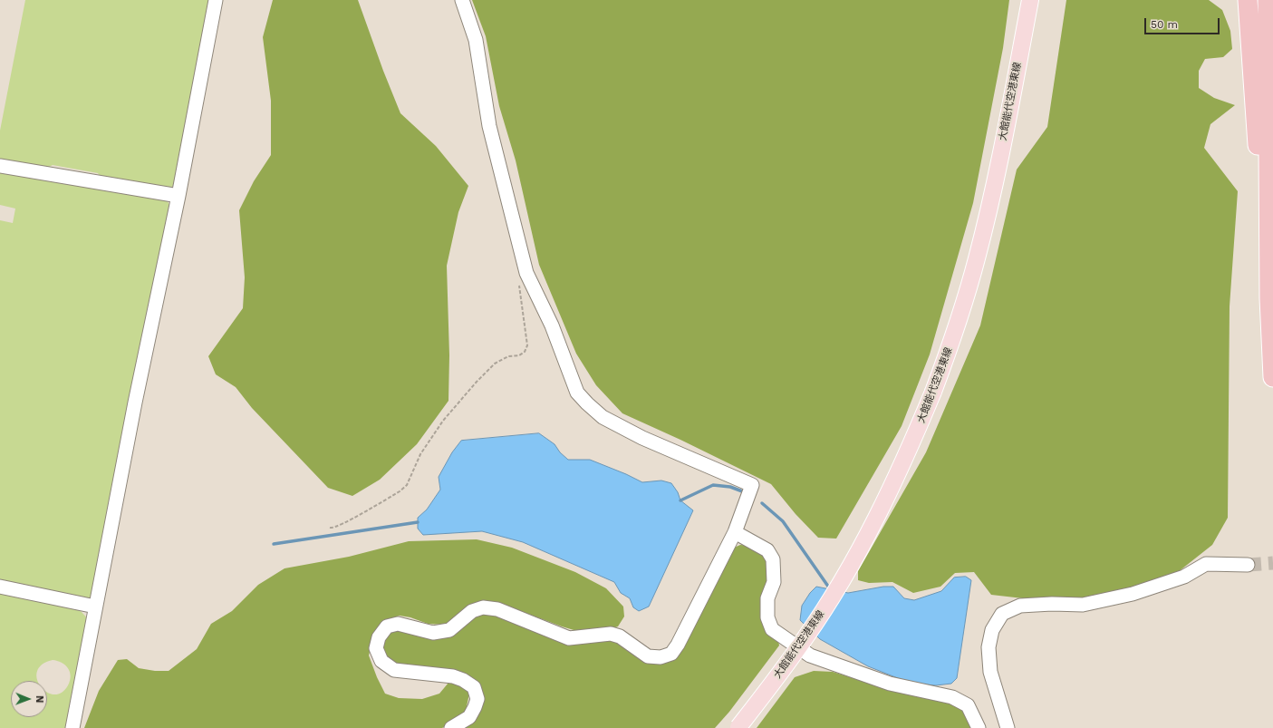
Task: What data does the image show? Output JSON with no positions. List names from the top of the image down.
{
  "streets": {
    "main road": ["大館能代空港東線"]
  },
  "scale_bar": "50 m",
  "north": "right"
}
